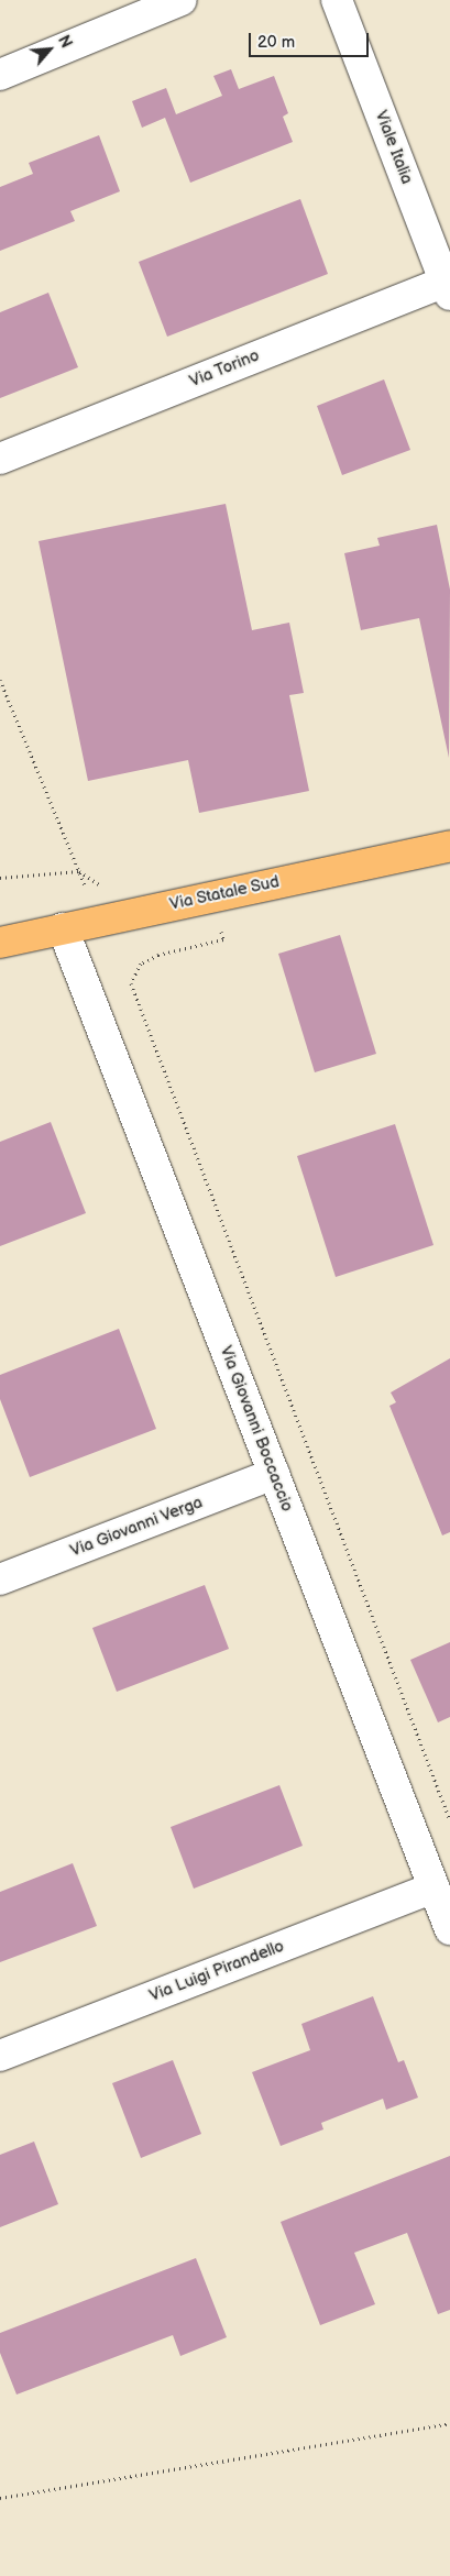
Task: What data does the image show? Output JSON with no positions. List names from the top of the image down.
{
  "streets": {
    "main road": ["Via Statale Sud"],
    "street": [
      "Viale Italia",
      "Via Torino",
      "Via Giovanni Boccaccio",
      "Via Giovanni Verga",
      "Via Luigi Pirandello"
    ]
  },
  "crossings": [
    ["Viale Italia", "Via Torino"],
    ["Via Statale Sud", "Via Giovanni Boccaccio"],
    ["Via Giovanni Boccaccio", "Via Giovanni Verga"],
    ["Via Giovanni Boccaccio", "Via Luigi Pirandello"]
  ],
  "scale_bar": "20 m",
  "north": "top right"
}
